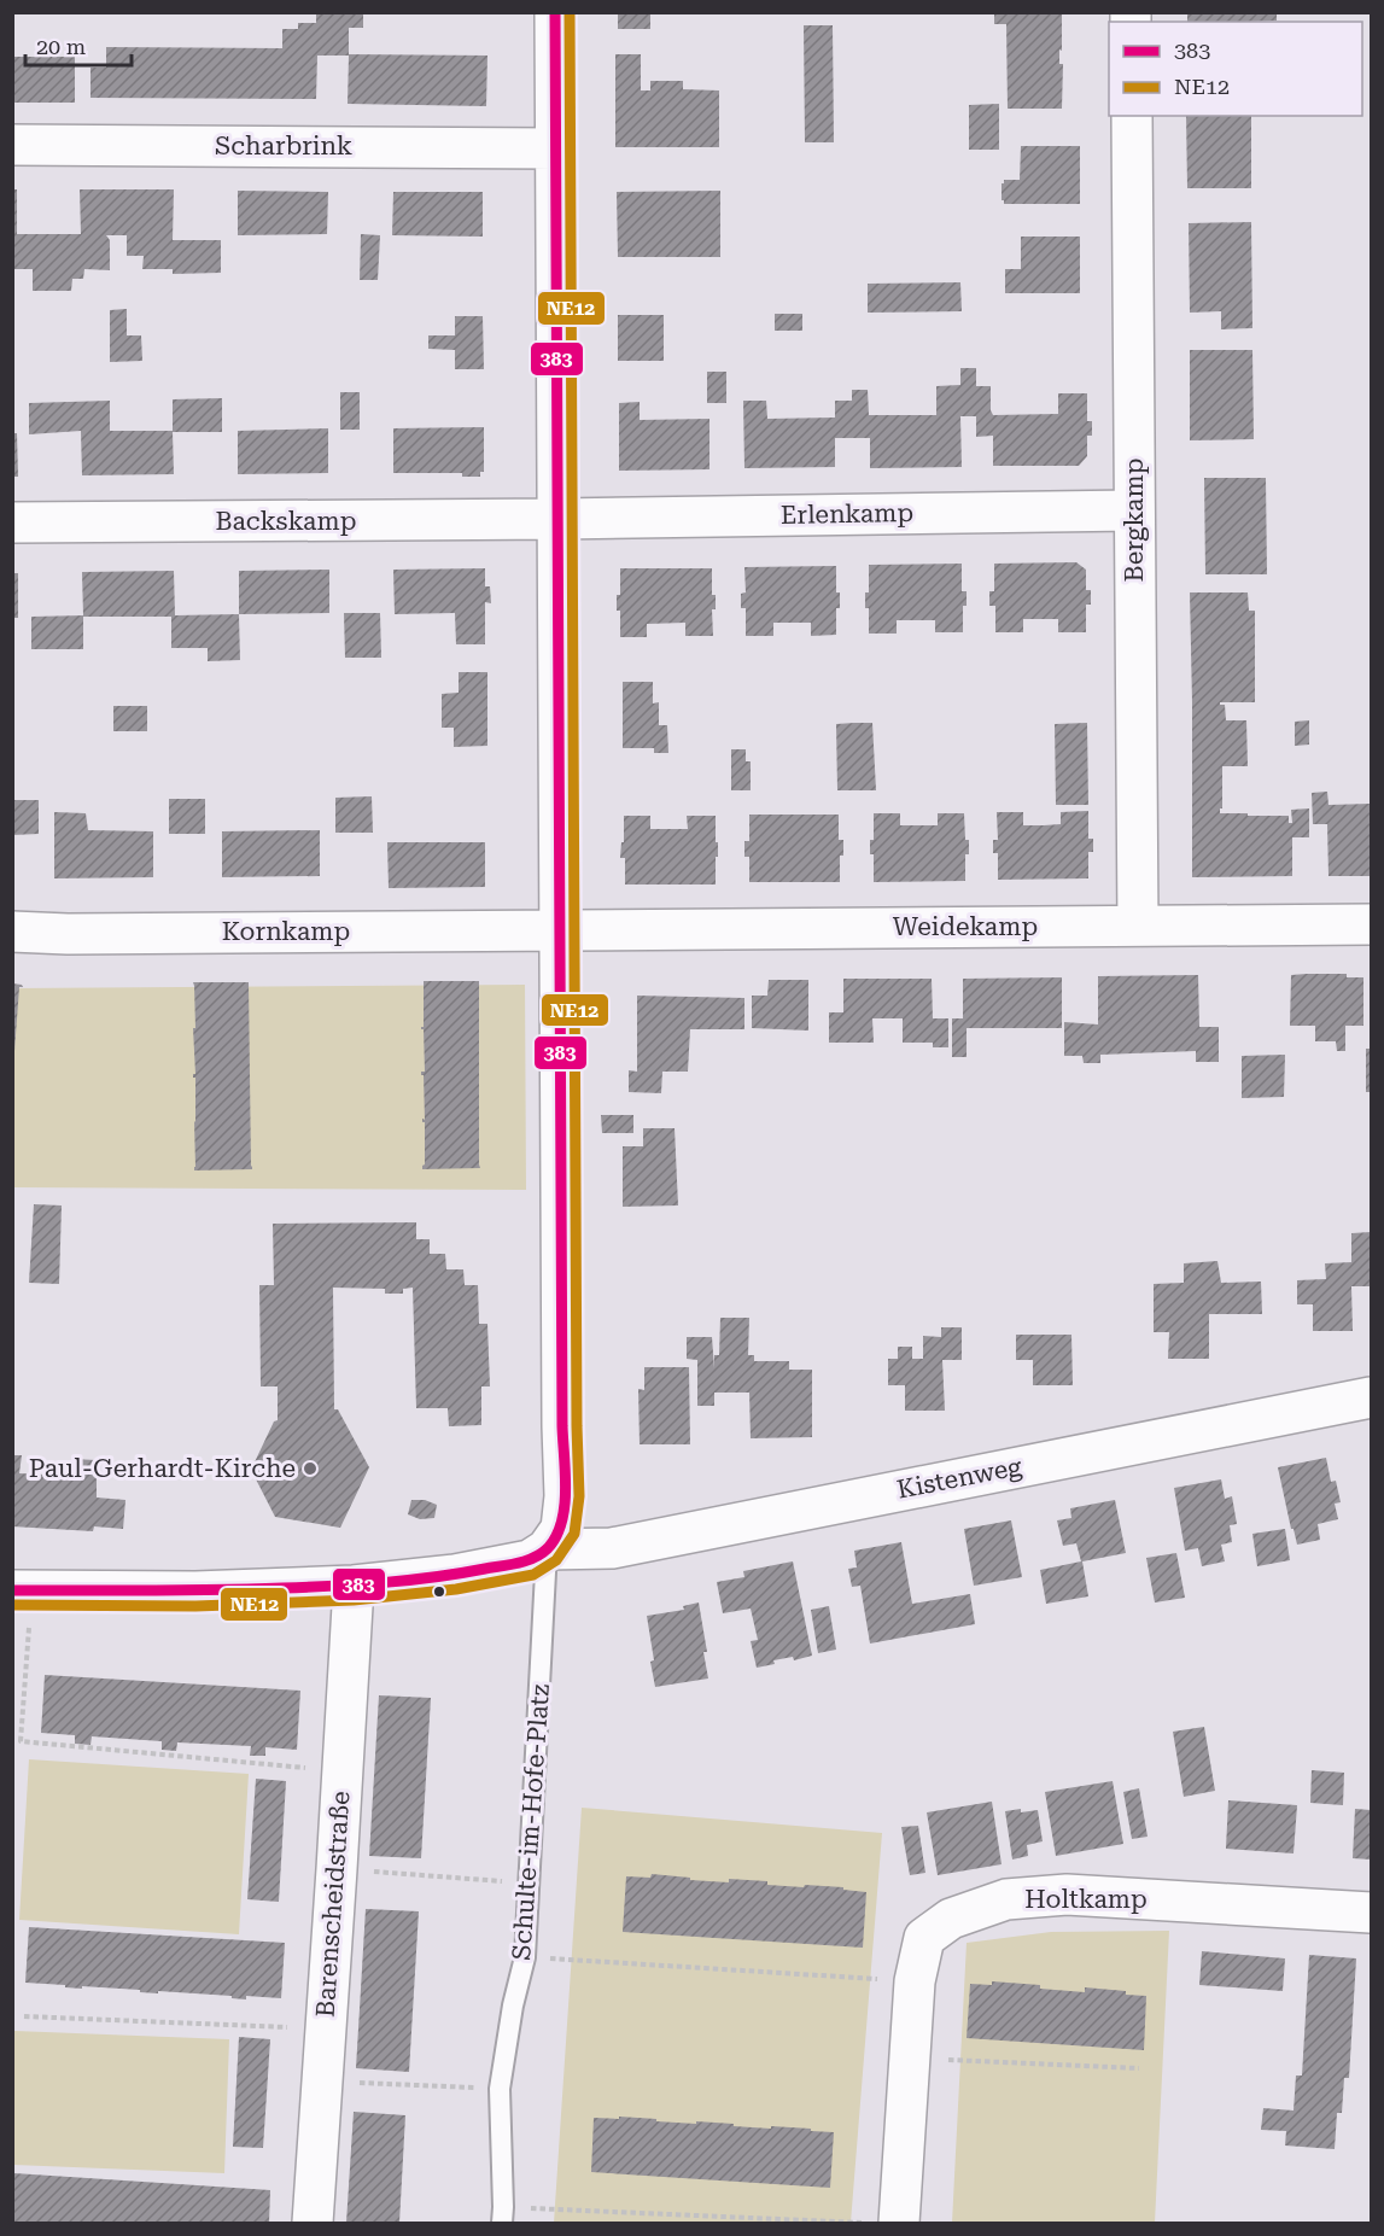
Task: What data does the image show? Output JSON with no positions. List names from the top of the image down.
{
  "streets": {
    "street": [
      "Scharbrink",
      "Erlenkamp",
      "Bergkamp",
      "Backskamp",
      "Weidekamp",
      "Kornkamp",
      "Kistenweg",
      "Holtkamp",
      "Barenscheidstraße"
    ],
    "lane": ["Schulte-im-Hofe-Platz"]
  },
  "crossings": [
    ["Erlenkamp", "Bergkamp"],
    ["Erlenkamp", "Backskamp"],
    ["Bergkamp", "Weidekamp"],
    ["Weidekamp", "Kornkamp"],
    ["Kistenweg", "Schulte-im-Hofe-Platz"]
  ],
  "places": ["Paul-Gerhardt-Kirche"],
  "lines": ["transit line 383", "transit line NE12"],
  "legend": ["383", "NE12"],
  "scale_bar": "20 m"
}
